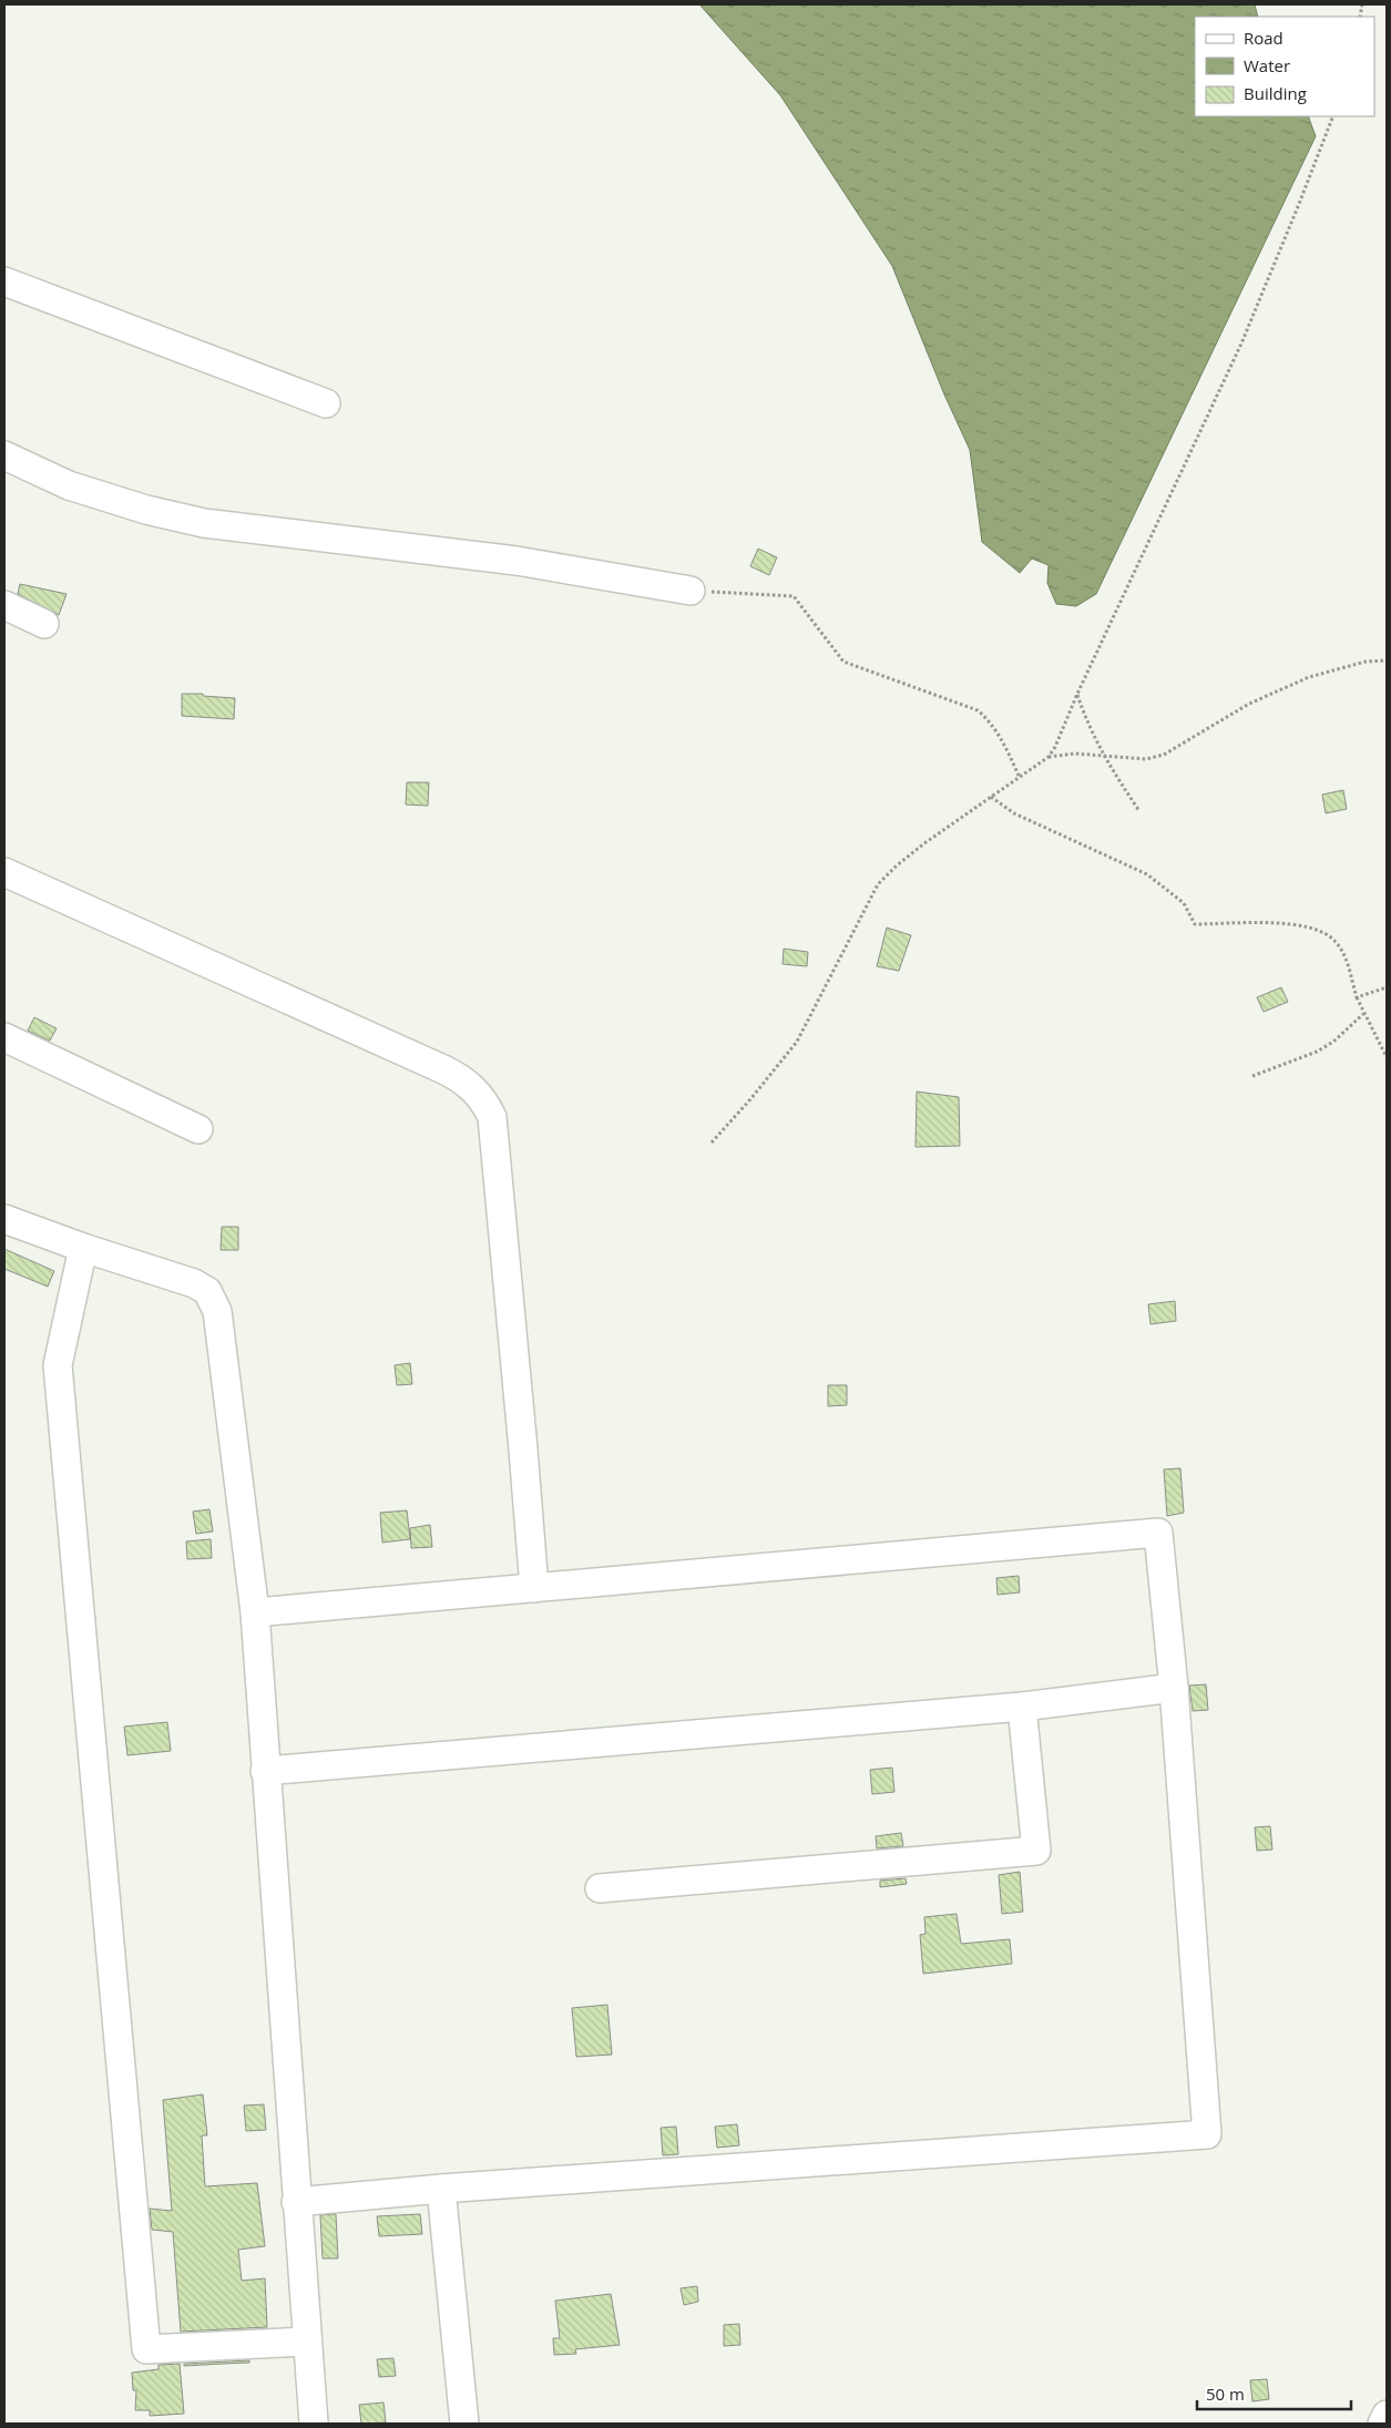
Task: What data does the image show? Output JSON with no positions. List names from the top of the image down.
{
  "legend": ["Road", "Water", "Building"],
  "scale_bar": "50 m"
}
